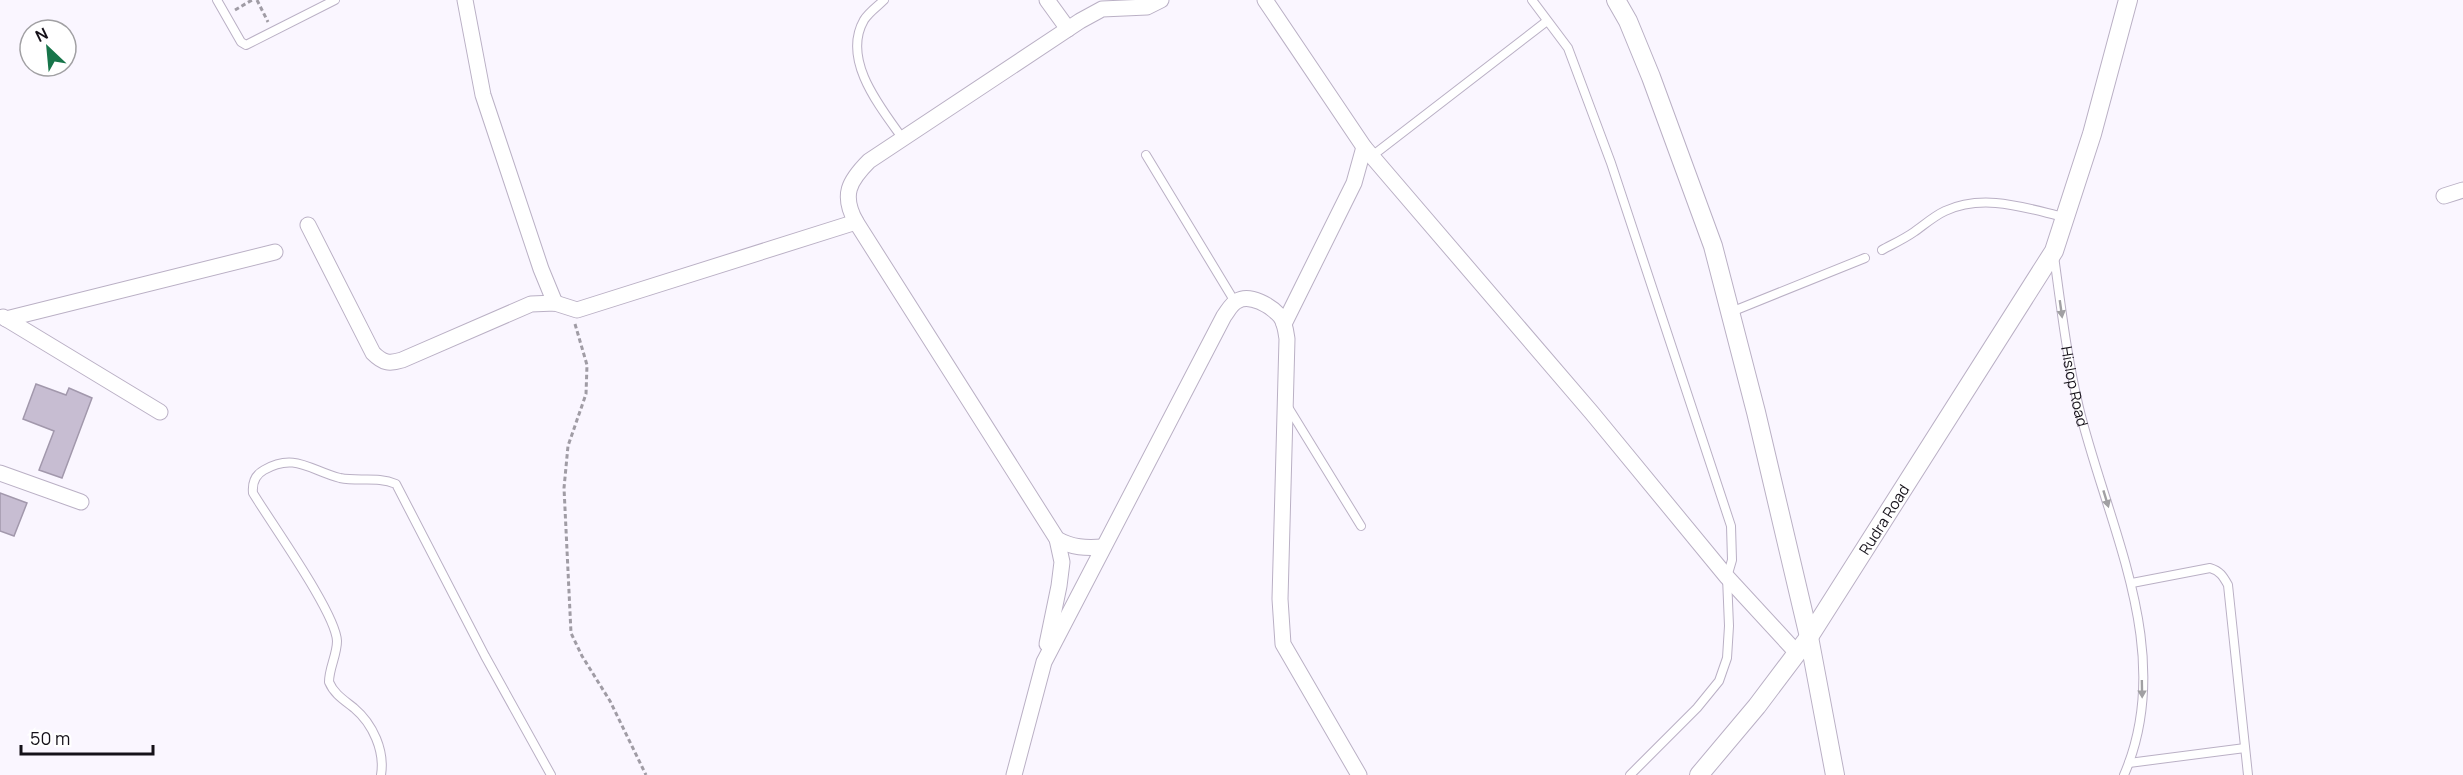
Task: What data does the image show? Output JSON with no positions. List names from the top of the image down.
{
  "streets": {
    "street": ["Hislop Road", "Rudra Road"]
  },
  "crossings": [
    ["Hislop Road", "Rudra Road"]
  ],
  "one_way": ["Hislop Road"],
  "scale_bar": "50 m",
  "north": "top left"
}
